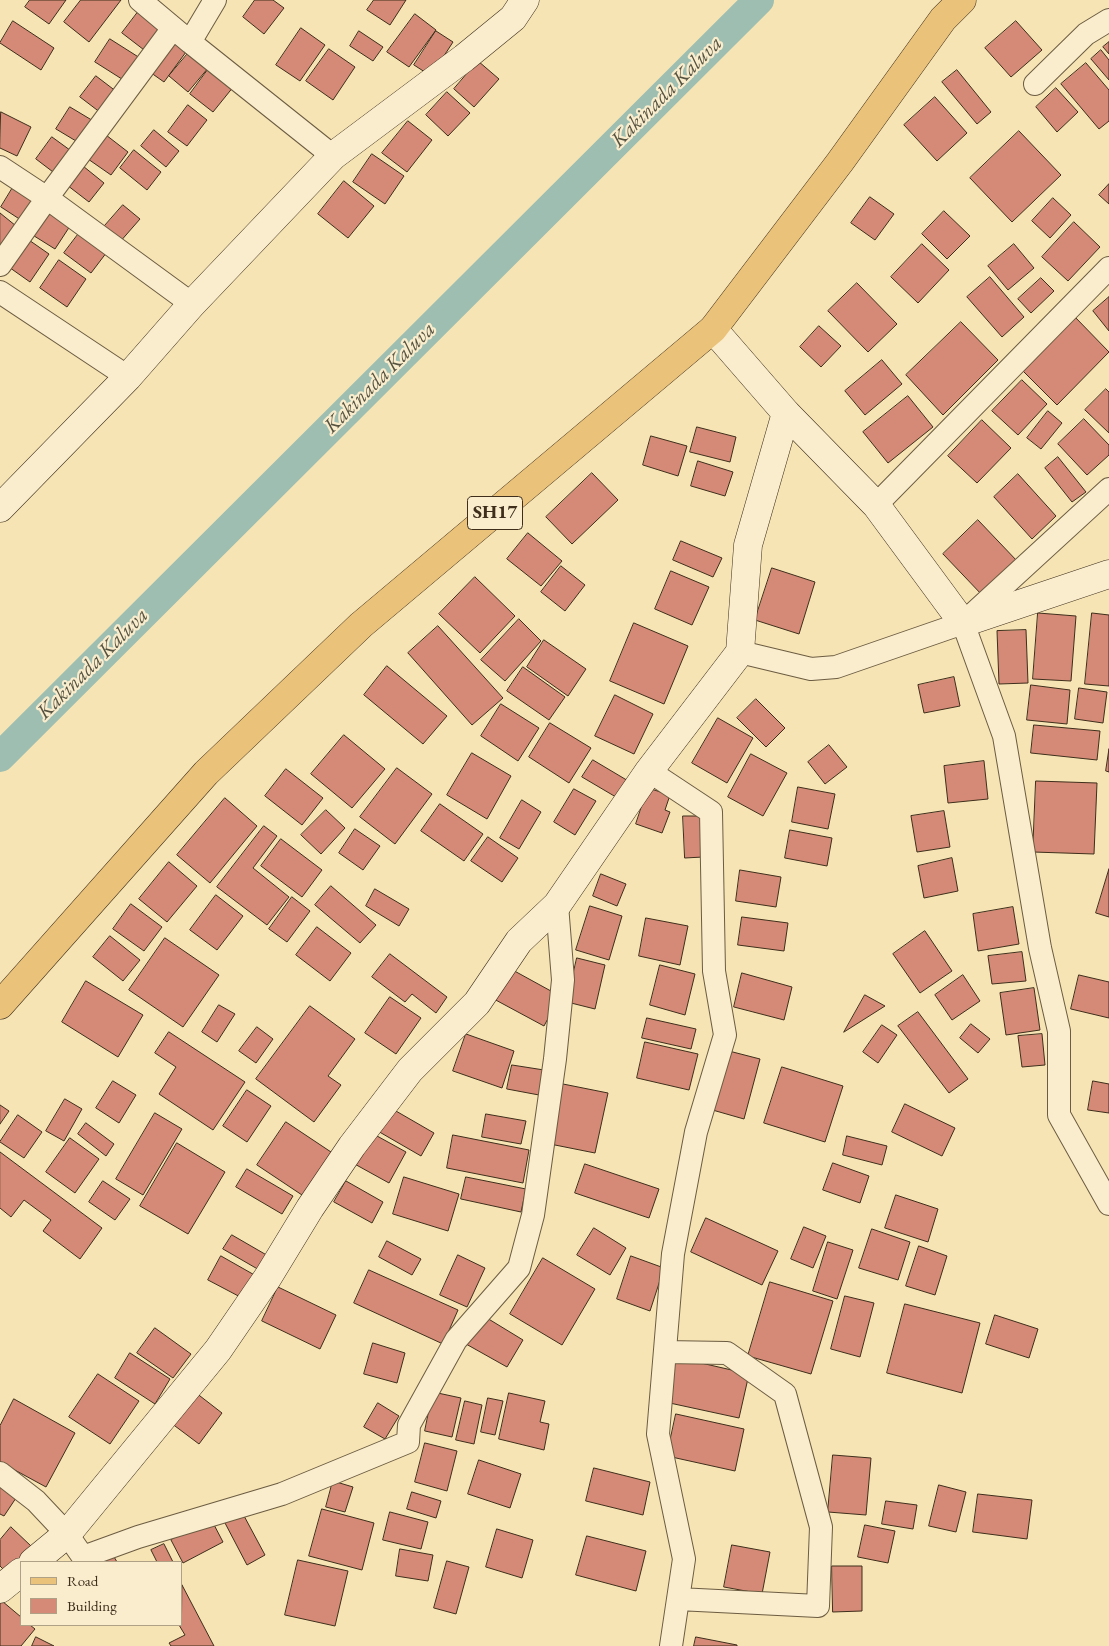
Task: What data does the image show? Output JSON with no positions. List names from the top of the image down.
{
  "streets": {
    "main road": ["SH17"]
  },
  "water": ["Kakinada Kaluva"],
  "legend": ["Road", "Building"]
}
